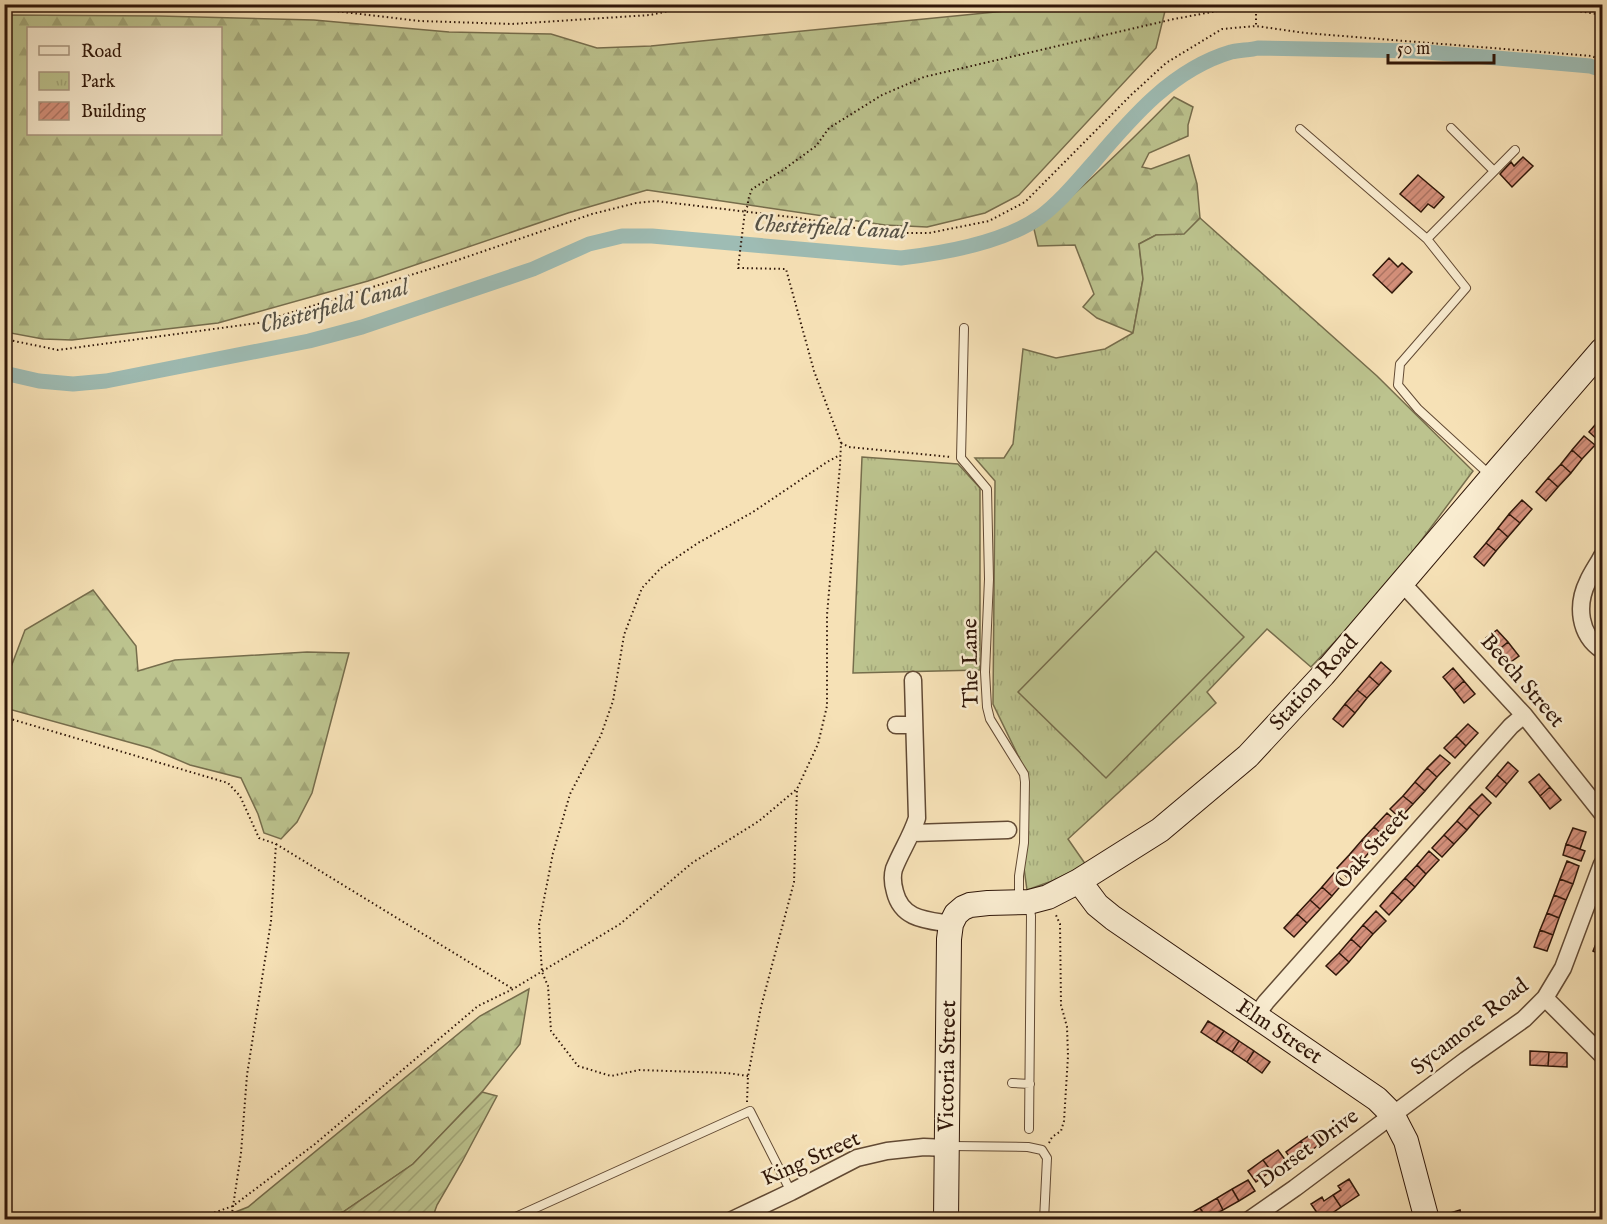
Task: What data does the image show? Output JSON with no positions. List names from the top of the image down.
{
  "streets": {
    "street": [
      "Beech Street",
      "Station Road",
      "Oak Street",
      "Sycamore Road",
      "Elm Street",
      "Victoria Street",
      "Dorset Drive",
      "King Street"
    ],
    "lane": ["The Lane"]
  },
  "crossings": [
    ["The Lane", "Station Road"],
    ["Beech Street", "Station Road"],
    ["Beech Street", "Oak Street"],
    ["Station Road", "Elm Street"],
    ["Station Road", "Victoria Street"],
    ["Oak Street", "Elm Street"],
    ["Sycamore Road", "Elm Street"],
    ["Sycamore Road", "Dorset Drive"],
    ["Elm Street", "Dorset Drive"],
    ["Victoria Street", "King Street"]
  ],
  "water": ["Chesterfield Canal"],
  "legend": ["Road", "Park", "Building"],
  "scale_bar": "50 m"
}
